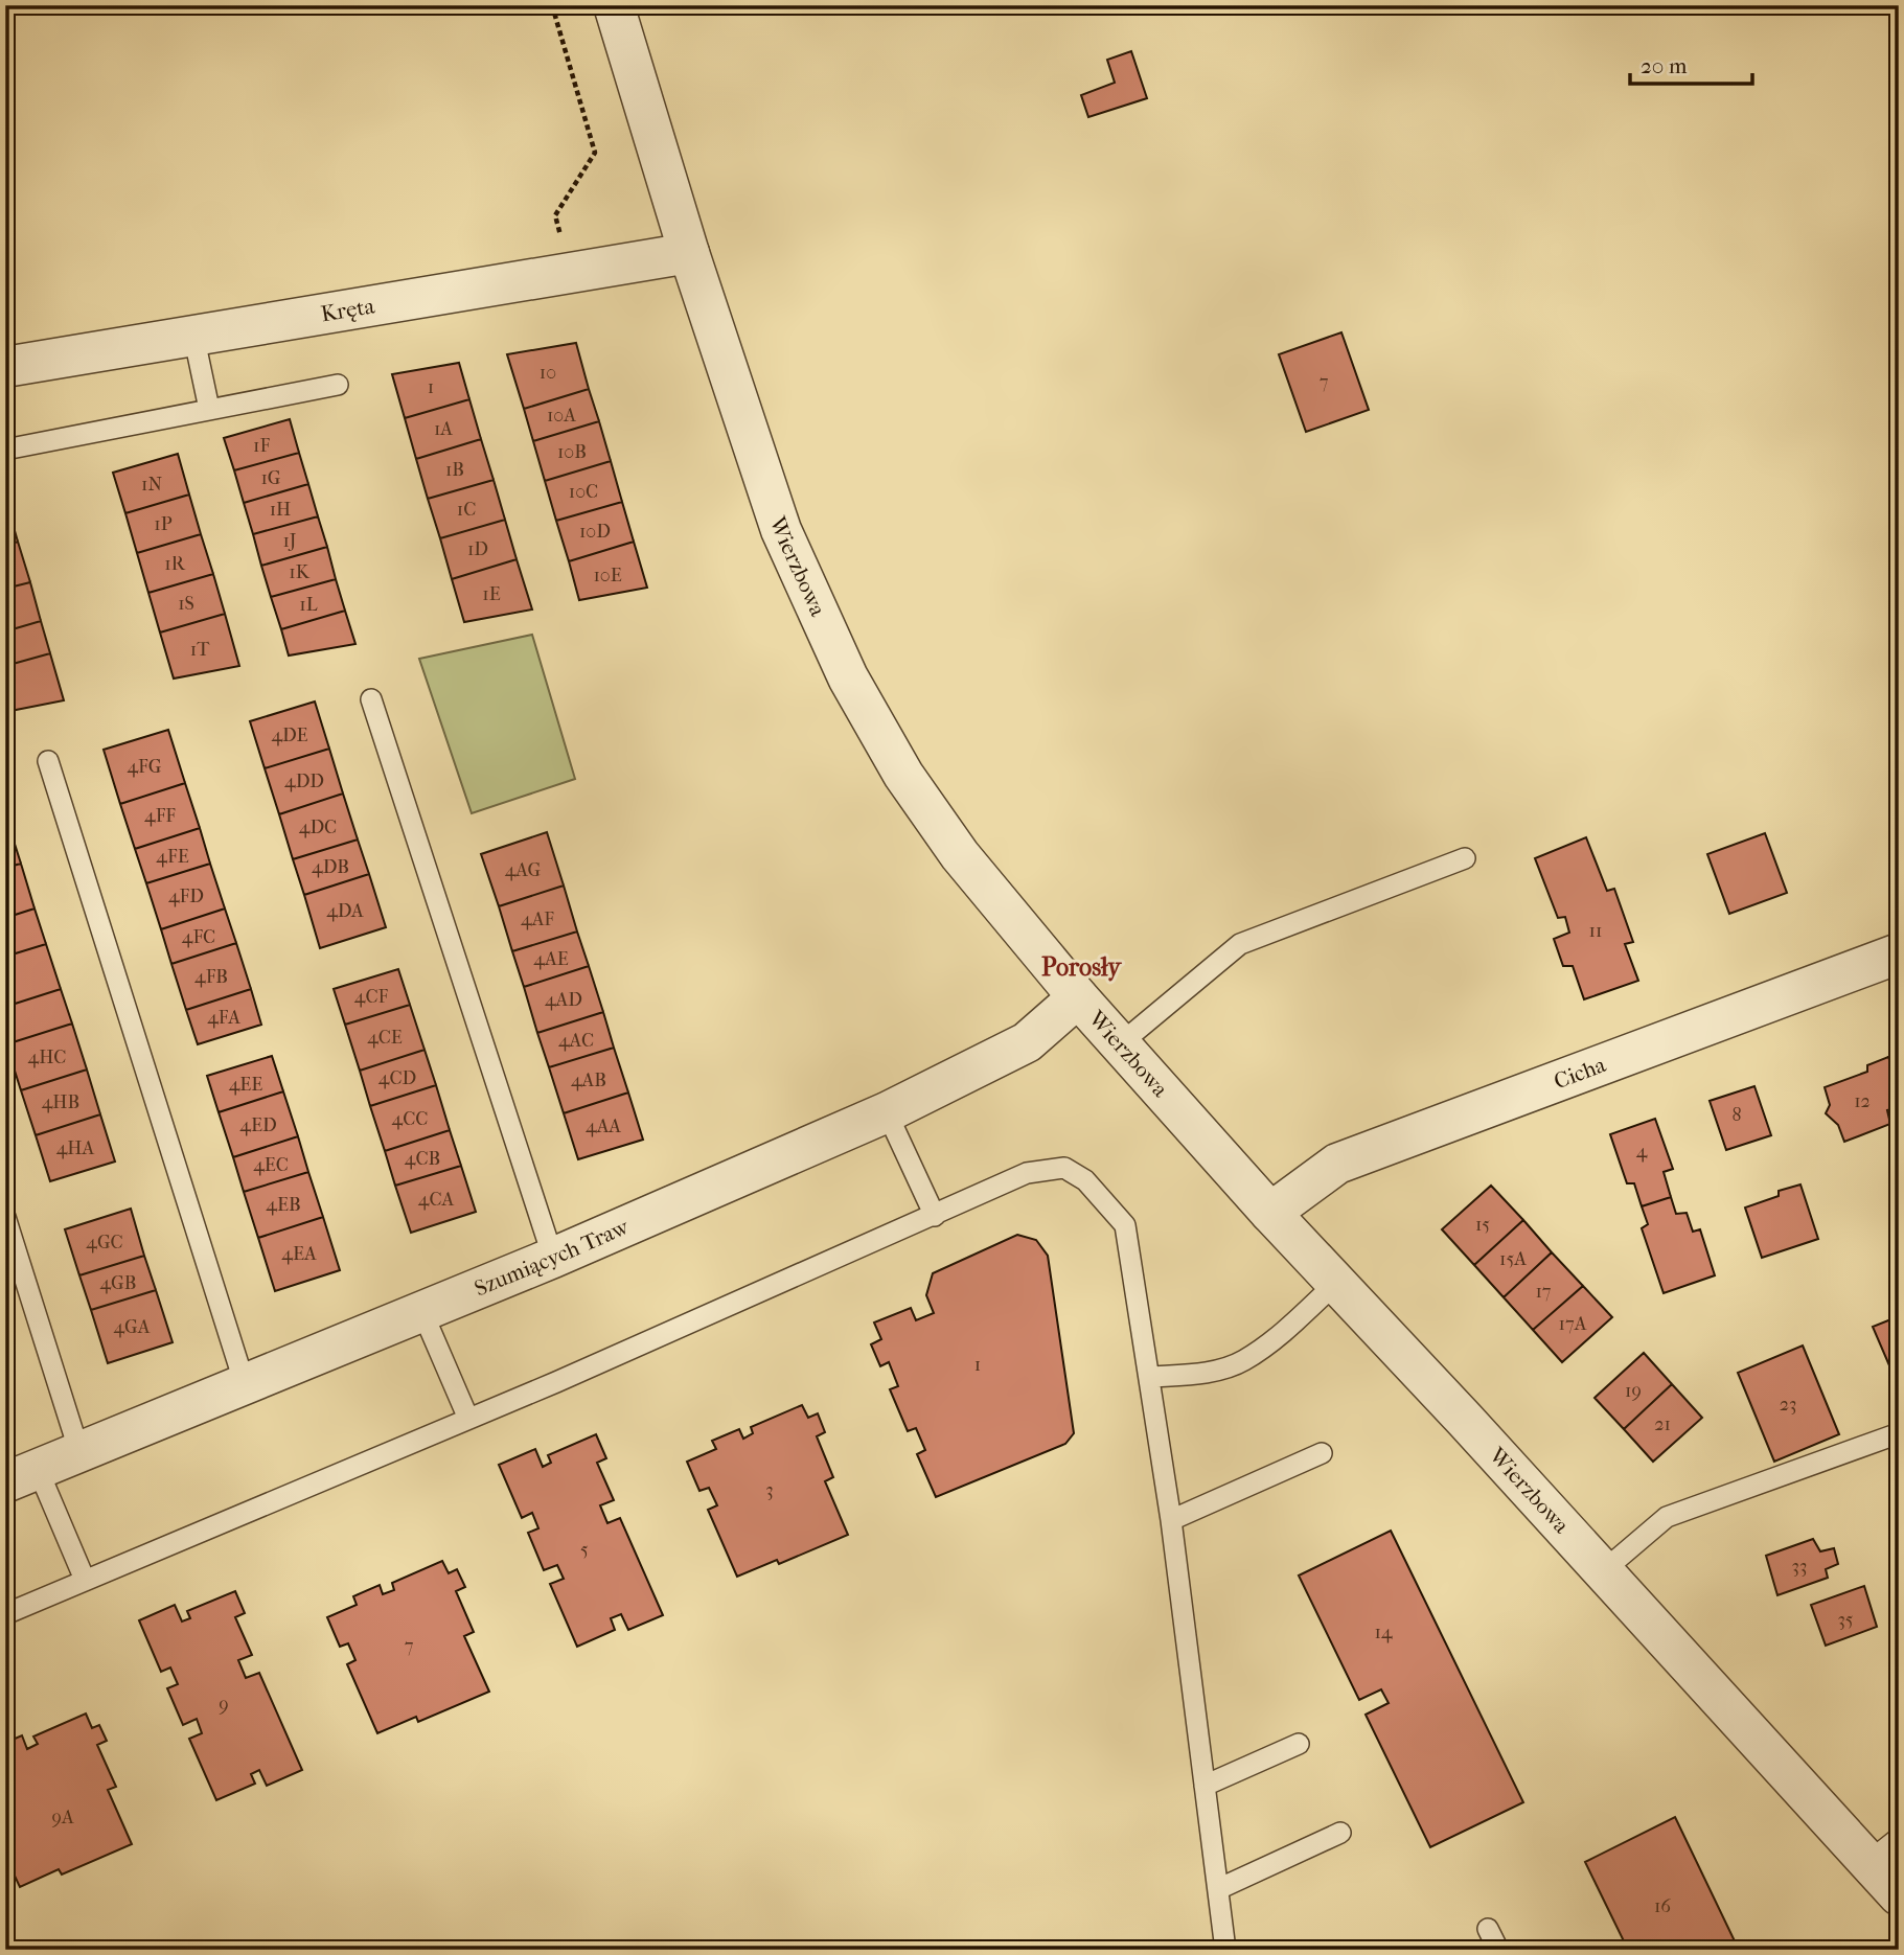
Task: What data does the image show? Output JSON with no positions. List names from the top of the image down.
{
  "streets": {
    "street": [
      "Kręta",
      "Wierzbowa",
      "Cicha",
      "Szumiących Traw"
    ]
  },
  "crossings": [
    ["Kręta", "Wierzbowa"],
    ["Wierzbowa", "Cicha"],
    ["Wierzbowa", "Szumiących Traw"]
  ],
  "districts": ["Porosły"],
  "house_numbers": [
    "10",
    "7",
    "1",
    "10A",
    "1A",
    "1F",
    "10B",
    "1B",
    "1G",
    "1N",
    "10C",
    "1H",
    "1C",
    "1P",
    "10D",
    "1J",
    "1D",
    "1R",
    "1K",
    "10E",
    "1E",
    "1S",
    "1L",
    "1T",
    "4DE",
    "4FG",
    "4DD",
    "4FF",
    "4DC",
    "4FE",
    "4DB",
    "4AG",
    "4FD",
    "4DA",
    "4AF",
    "11",
    "4FC",
    "4AE",
    "4FB",
    "4CF",
    "4AD",
    "4FA",
    "4CE",
    "4AC",
    "4HC",
    "4CD",
    "4AB",
    "4EE",
    "12",
    "4HB",
    "8",
    "4CC",
    "4ED",
    "4AA",
    "4HA",
    "4",
    "4CB",
    "4EC",
    "4CA",
    "4EB",
    "15",
    "4GC",
    "4EA",
    "15A",
    "4GB",
    "17",
    "17A",
    "4GA",
    "1",
    "19",
    "23",
    "21",
    "3",
    "5",
    "33",
    "35",
    "14",
    "7",
    "9",
    "9A",
    "16"
  ],
  "scale_bar": "20 m"
}
